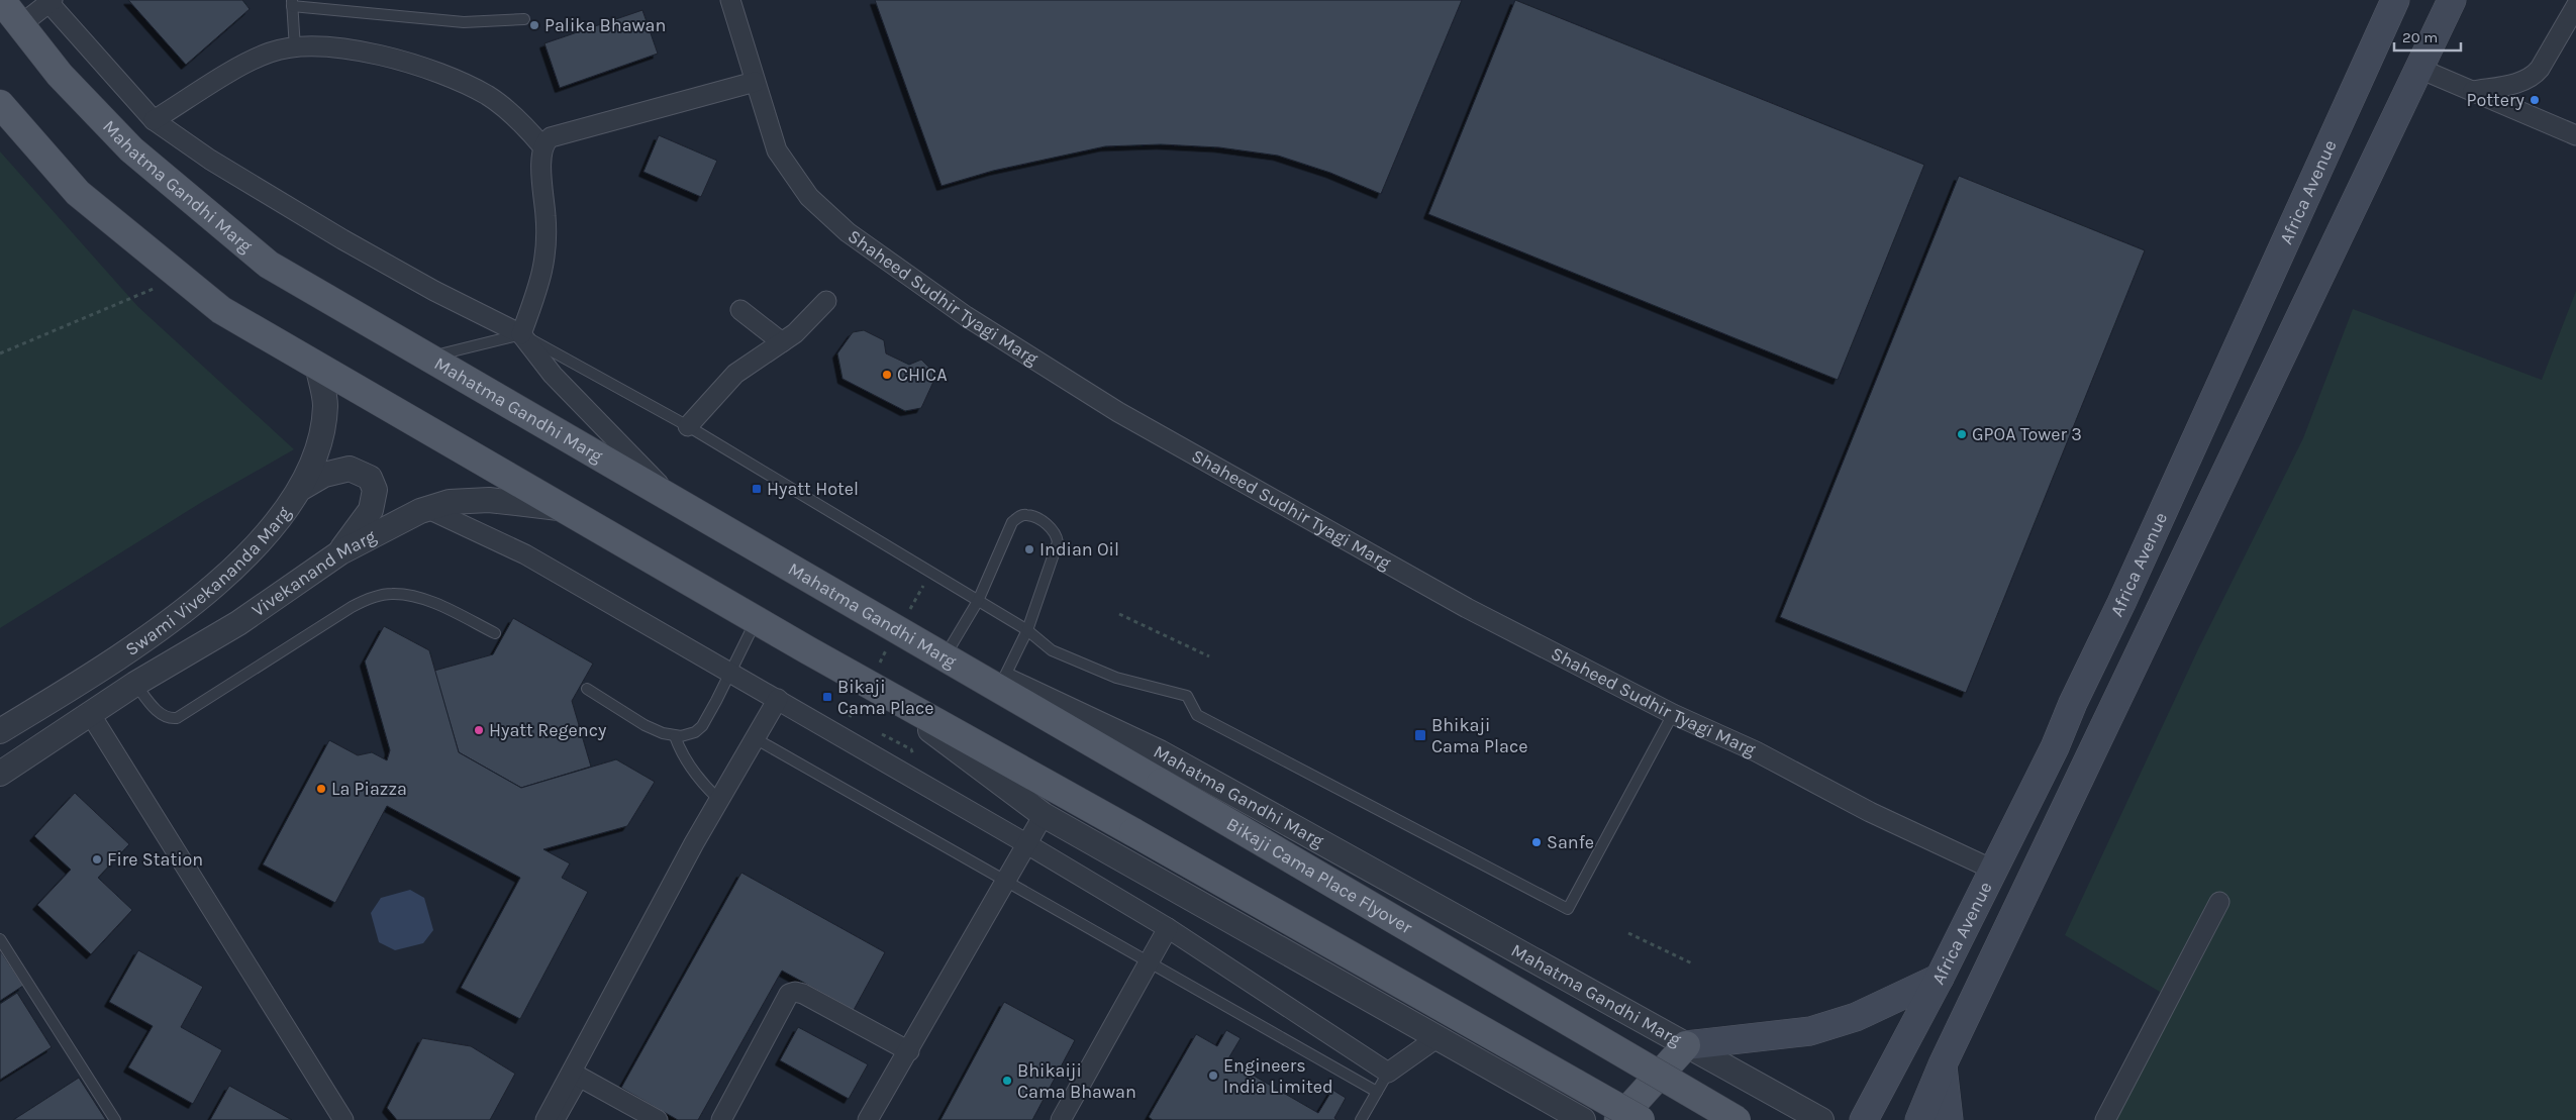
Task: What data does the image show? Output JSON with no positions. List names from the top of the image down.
{
  "streets": {
    "main road": ["Mahatma Gandhi Marg", "Africa Avenue", "Bikaji Cama Place Flyover"],
    "street": ["Shaheed Sudhir Tyagi Marg", "Vivekanand Marg", "Swami Vivekananda Marg"]
  },
  "crossings": [
    ["Mahatma Gandhi Marg", "Bikaji Cama Place Flyover"],
    ["Africa Avenue", "Shaheed Sudhir Tyagi Marg"]
  ],
  "places": {
    "other": [
      "Palika Bhawan",
      "Pottery",
      "CHICA",
      "GPOA Tower 3",
      "Indian Oil",
      "Hyatt Regency",
      "La Piazza",
      "Sanfe",
      "Fire Station",
      "Engineers India Limited",
      "Bhikaiji Cama Bhawan"
    ],
    "transit": ["Hyatt Hotel", "Bikaji Cama Place", "Bhikaji Cama Place"]
  },
  "scale_bar": "20 m"
}
